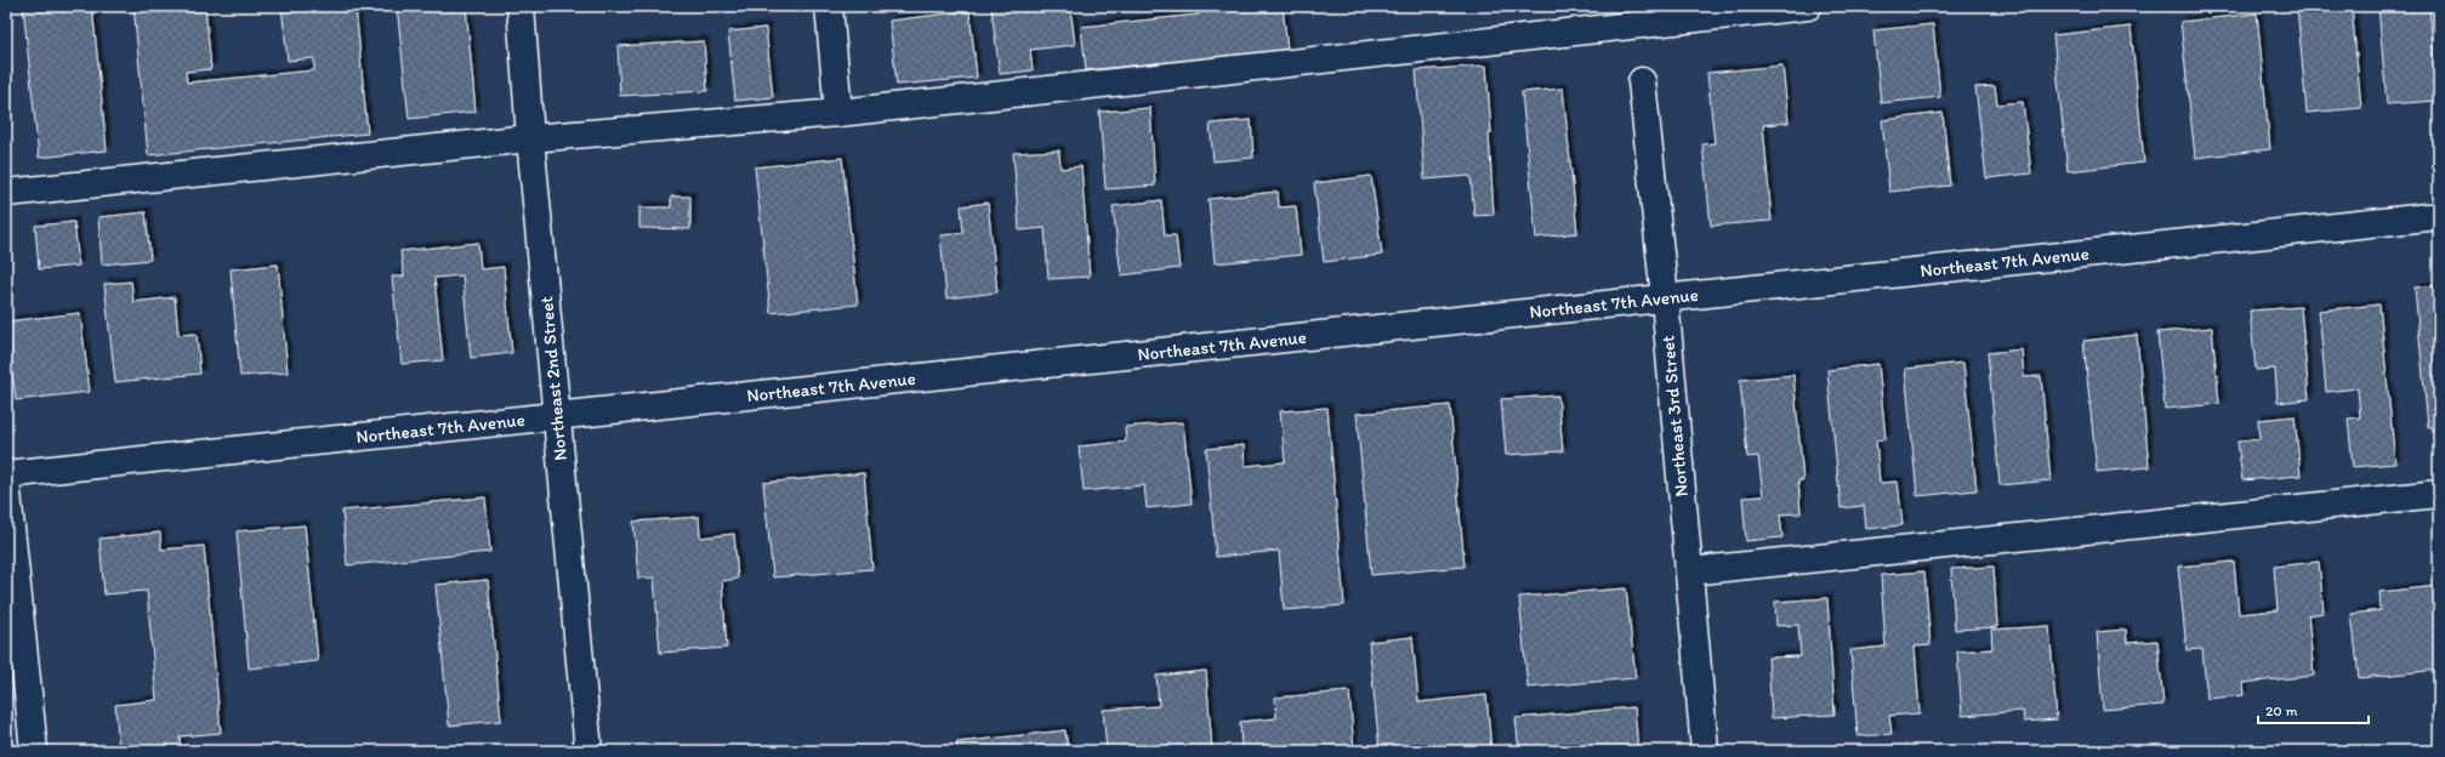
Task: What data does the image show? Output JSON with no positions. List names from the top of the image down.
{
  "streets": {
    "street": ["Northeast 7th Avenue", "Northeast 2nd Street", "Northeast 3rd Street"]
  },
  "crossings": [
    ["Northeast 7th Avenue", "Northeast 2nd Street"],
    ["Northeast 7th Avenue", "Northeast 3rd Street"]
  ],
  "scale_bar": "20 m"
}
